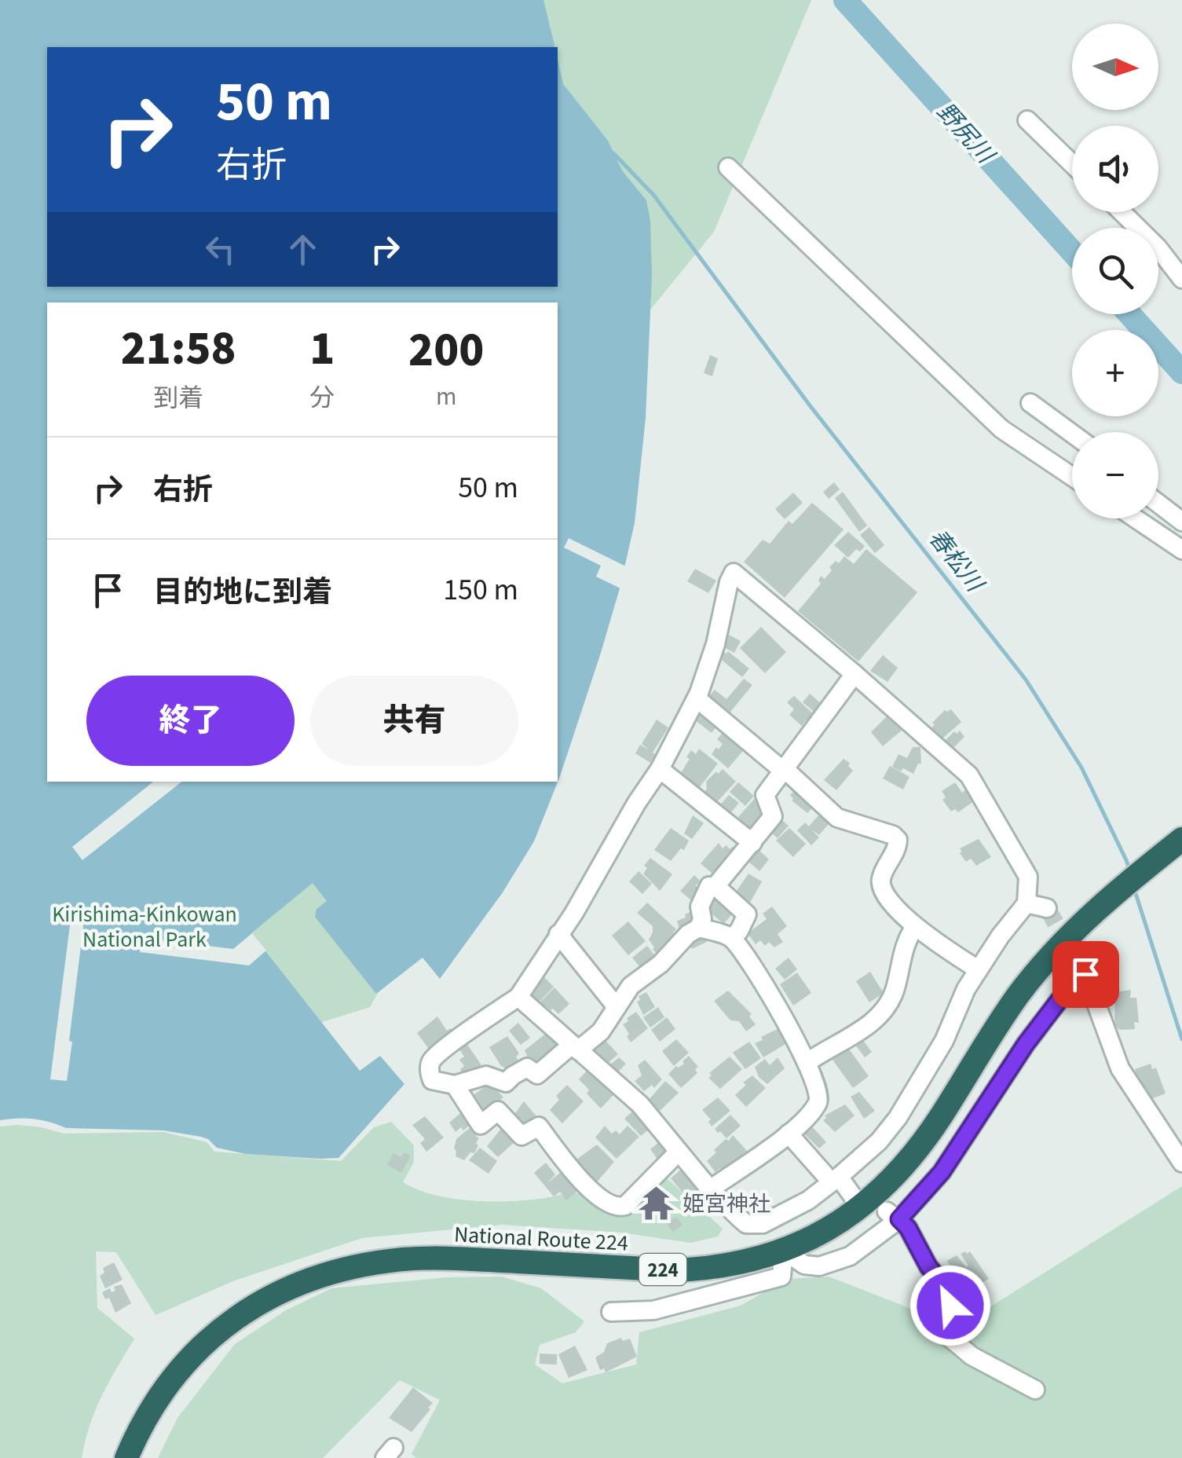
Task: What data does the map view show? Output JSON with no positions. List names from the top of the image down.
{
  "streets": {
    "highway": ["National Route 224", "224"]
  },
  "water": ["野尻川", "春松川"],
  "parks": ["Kirishima-Kinkowan National Park"],
  "places": {
    "temple": ["姫宮神社"]
  },
  "north": "right",
  "page": {
    "map_buttons": ["+", "−"],
    "turn": ["50 m", "右折"],
    "eta": [
      "21:58",
      "到着",
      "1",
      "分",
      "200",
      "m"
    ],
    "list": [
      {
        "name": "右折",
        "value": "50 m"
      },
      {
        "name": "目的地に到着",
        "value": "150 m"
      }
    ],
    "buttons": ["終了", "共有"]
  }
}
